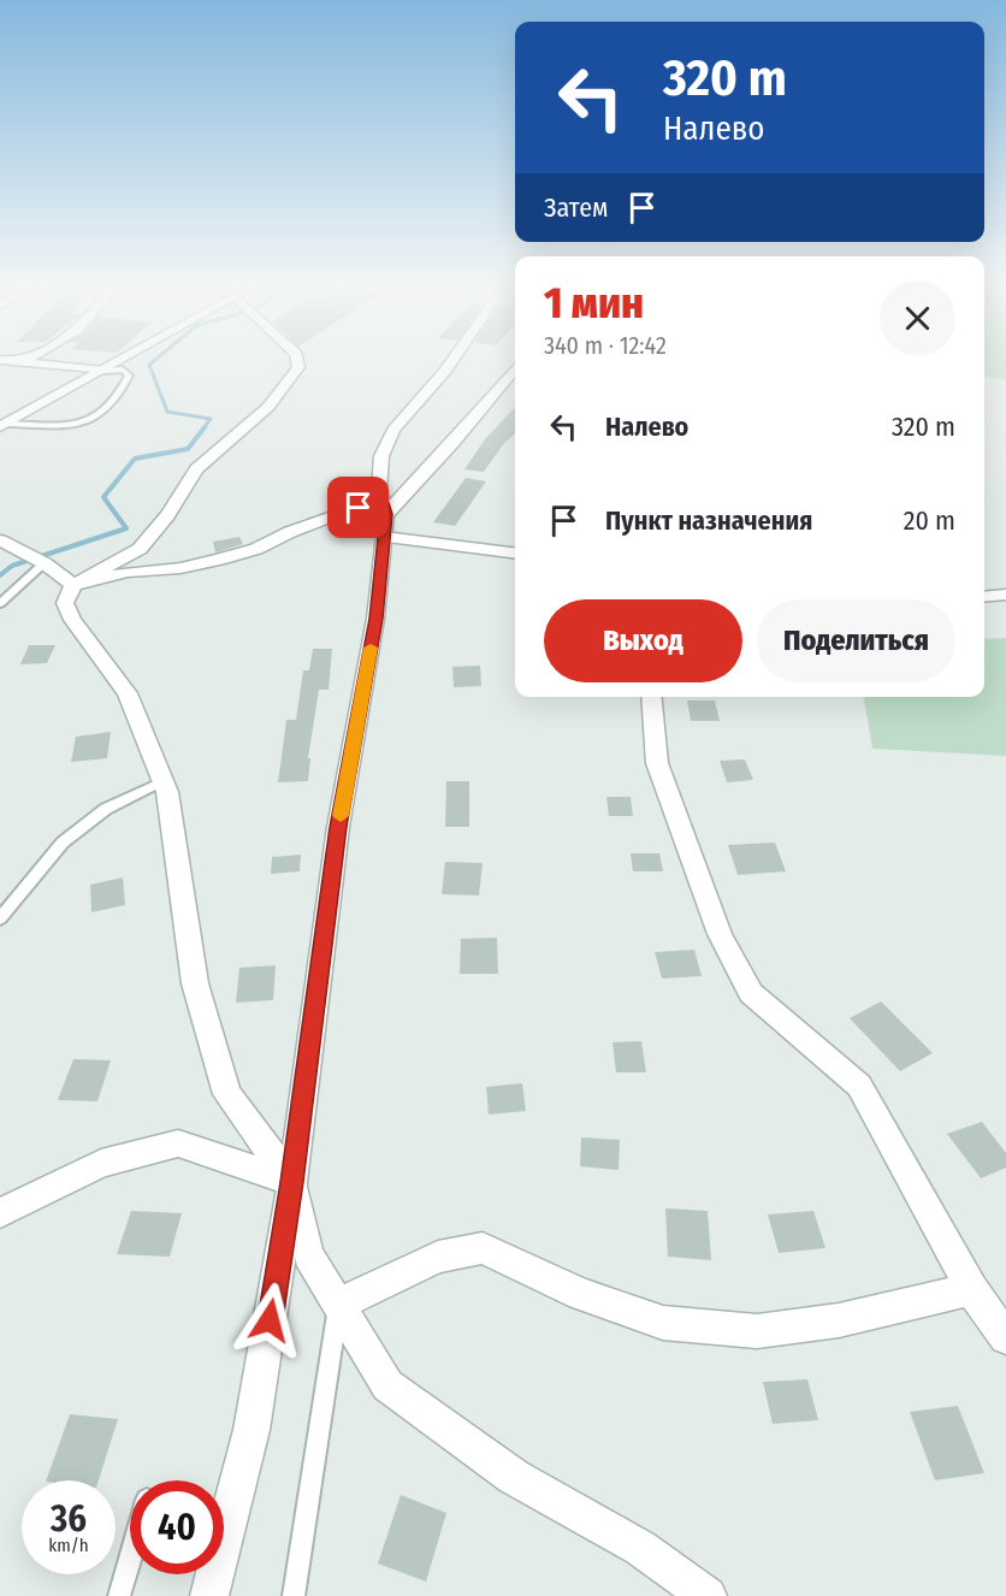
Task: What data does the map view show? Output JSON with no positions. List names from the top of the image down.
{
  "page": {
    "turn": ["320 m", "Налево"],
    "then": "Затем",
    "heading": ["1 мин", "340 m · 12:42"],
    "list": [
      {
        "name": "Налево",
        "value": "320 m"
      },
      {
        "name": "Пункт назначения",
        "value": "20 m"
      }
    ],
    "buttons": ["Выход", "Поделиться"],
    "speed": "36 km/h",
    "limit": "40"
  }
}
